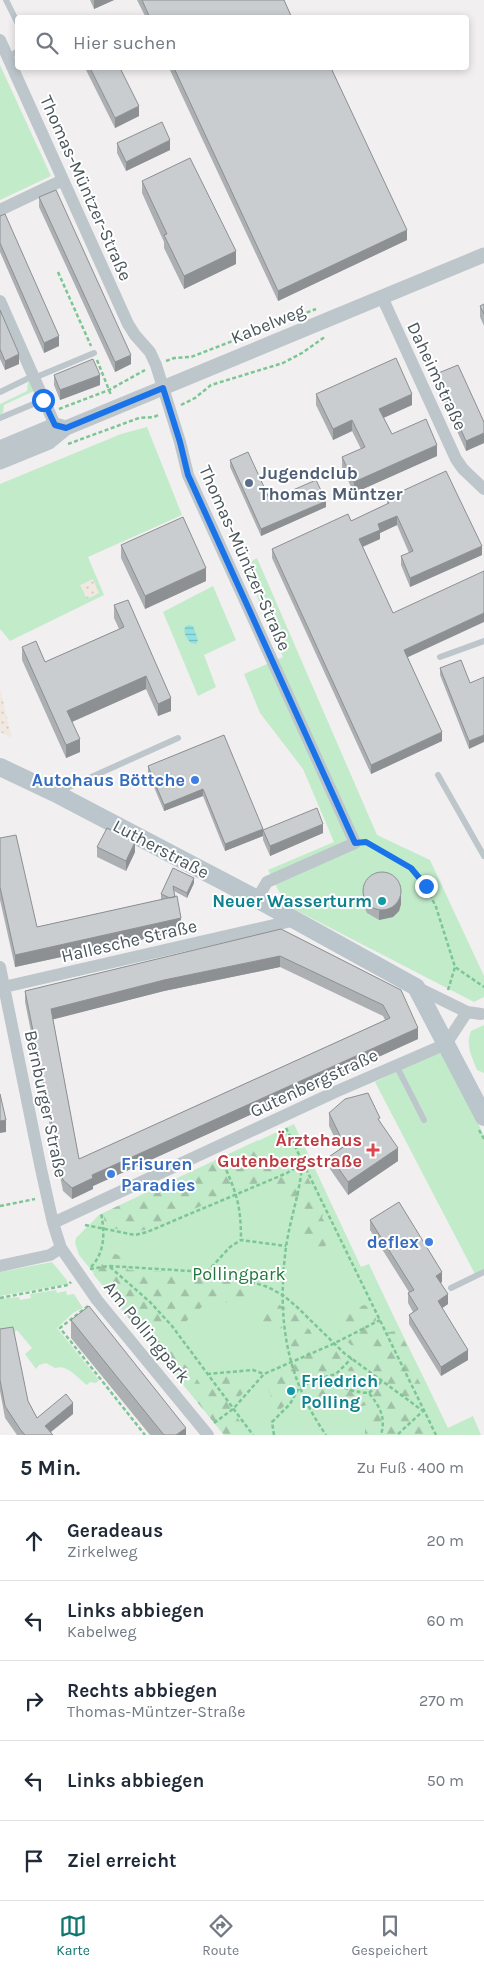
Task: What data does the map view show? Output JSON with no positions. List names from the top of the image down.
{
  "streets": {
    "main road": ["Lutherstraße"],
    "street": [
      "Thomas-Müntzer-Straße",
      "Kabelweg",
      "Daheimstraße",
      "Hallesche Straße",
      "Gutenbergstraße",
      "Bernburger Straße",
      "Am Pollingpark"
    ]
  },
  "crossings": [
    ["Thomas-Müntzer-Straße", "Kabelweg"],
    ["Kabelweg", "Daheimstraße"],
    ["Lutherstraße", "Hallesche Straße"],
    ["Hallesche Straße", "Bernburger Straße"],
    ["Gutenbergstraße", "Bernburger Straße"],
    ["Bernburger Straße", "Am Pollingpark"]
  ],
  "parks": ["Pollingpark"],
  "places": {
    "other": [
      "Jugendclub Thomas Müntzer",
      "Autohaus Böttche",
      "Neuer Wasserturm",
      "Frisuren Paradies",
      "deflex",
      "Friedrich Polling"
    ],
    "health": ["Ärztehaus Gutenbergstraße"]
  },
  "page": {
    "search": "Hier suchen",
    "heading": ["5 Min.", "Zu Fuß · 400 m"],
    "list": [
      ["Geradeaus", "Zirkelweg", "20 m"],
      ["Links abbiegen", "Kabelweg", "60 m"],
      ["Rechts abbiegen", "Thomas-Müntzer-Straße", "270 m"],
      ["Links abbiegen", "50 m"],
      "Ziel erreicht"
    ],
    "nav": ["Karte", "Route", "Gespeichert"]
  }
}
